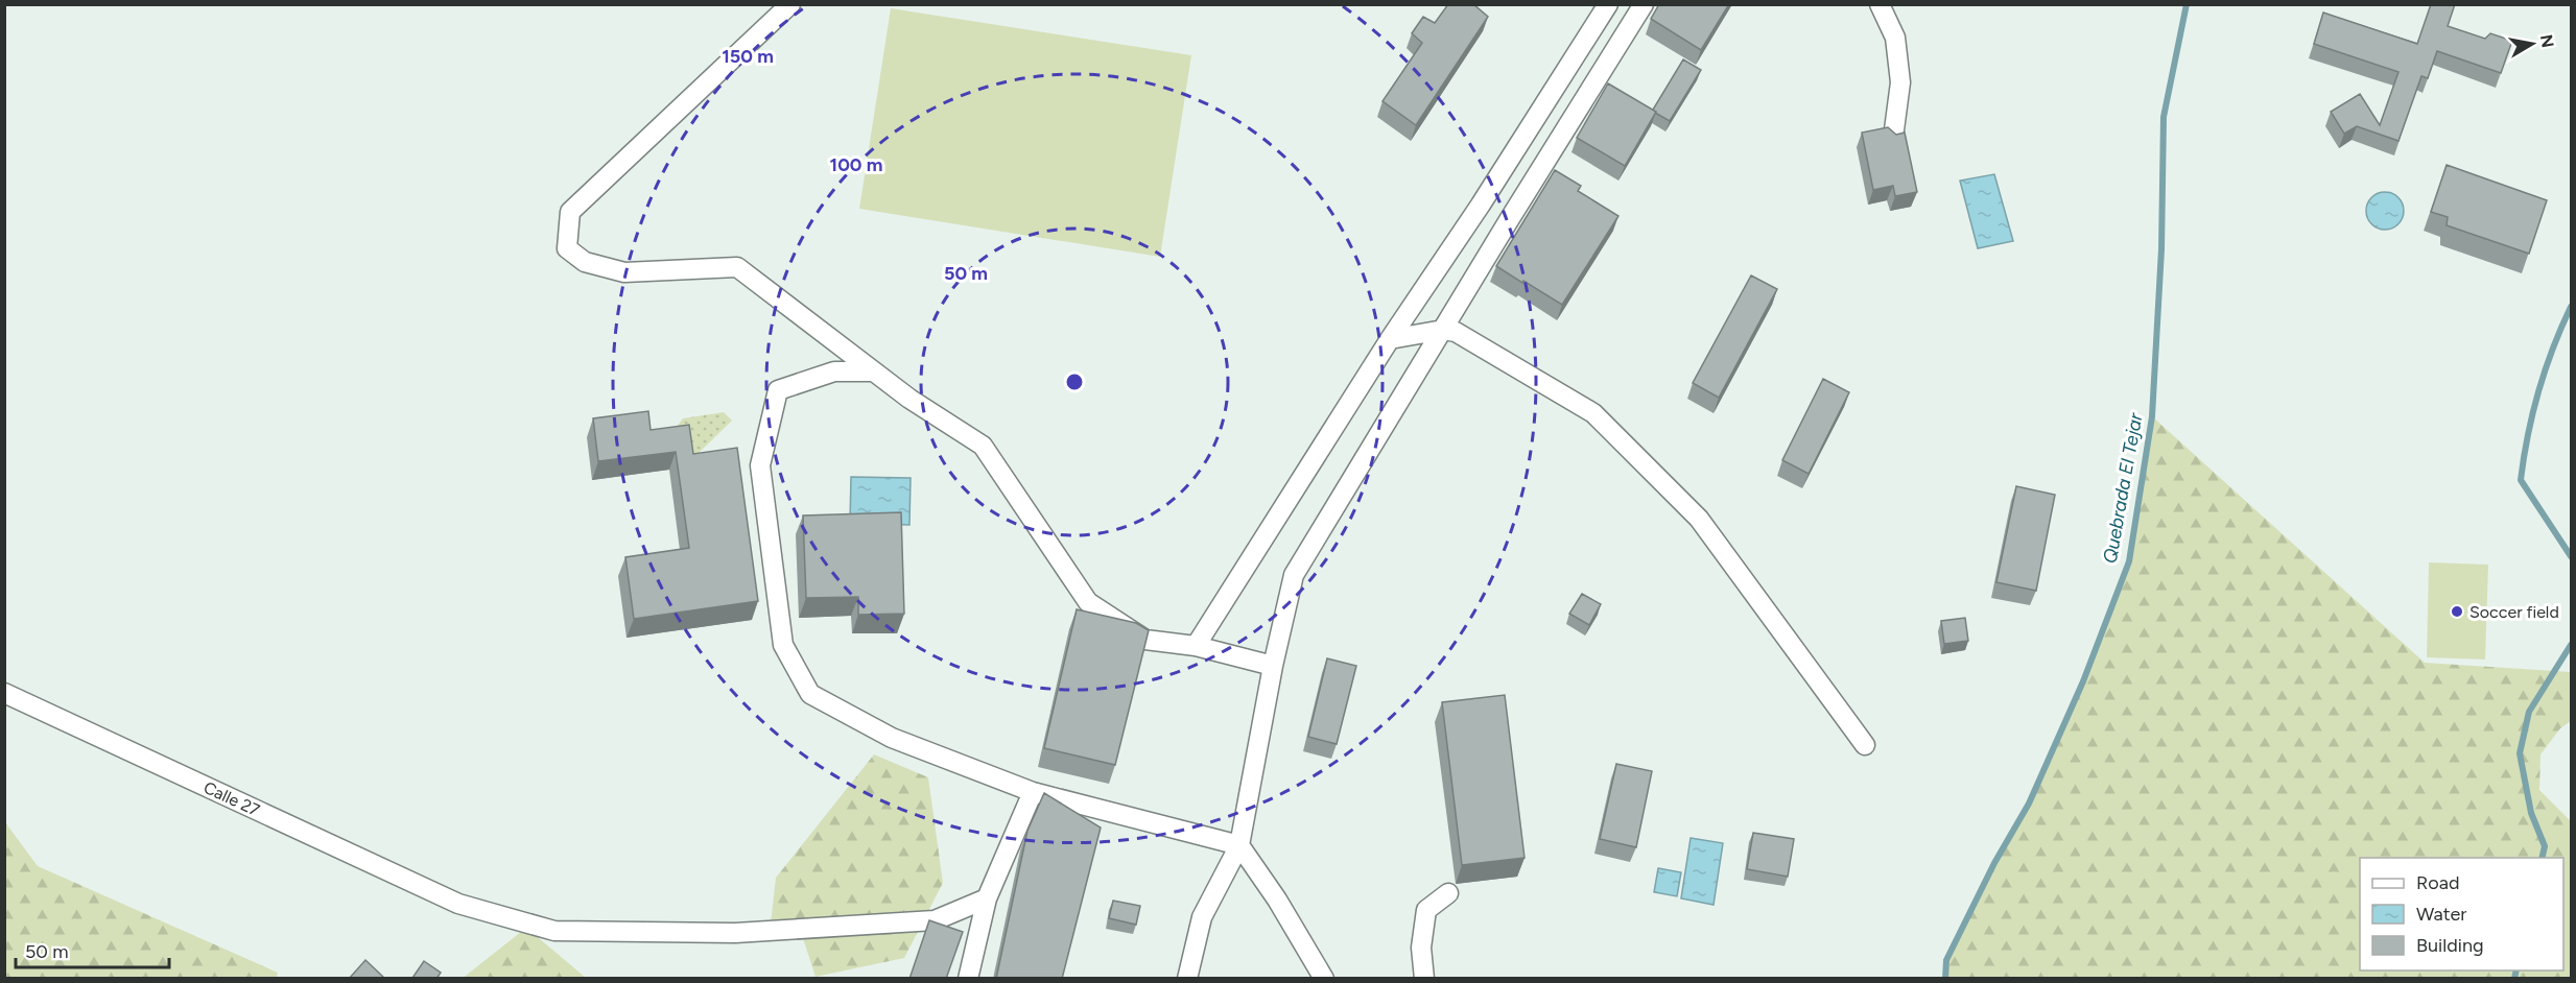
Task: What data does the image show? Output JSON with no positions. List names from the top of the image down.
{
  "streets": {
    "street": ["Calle 27"]
  },
  "water": ["Quebrada El Tejar"],
  "places": ["Soccer field"],
  "legend": ["Road", "Water", "Building"],
  "scale_bar": "50 m",
  "north": "right",
  "rings": ["150 m", "100 m", "50 m"]
}
